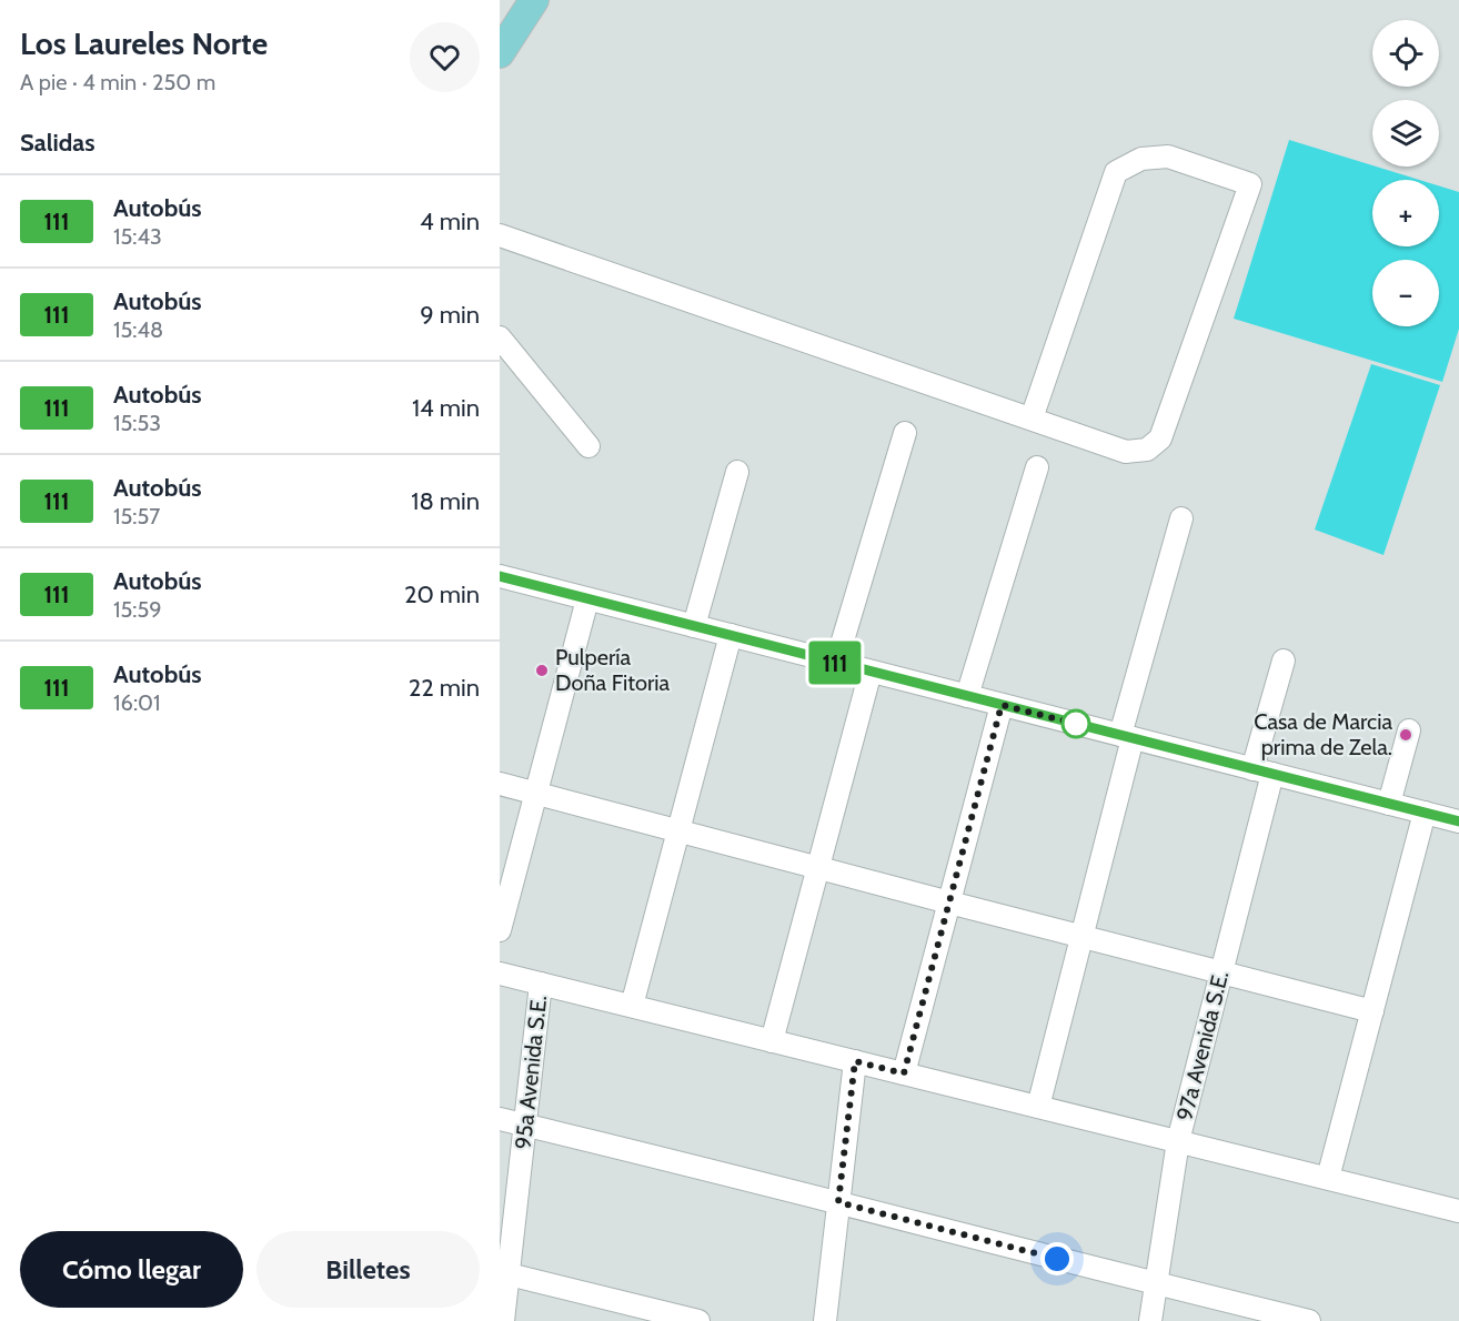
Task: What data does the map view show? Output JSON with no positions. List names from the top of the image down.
{
  "streets": {
    "street": ["97a Avenida S.E.", "95a Avenida S.E."]
  },
  "places": ["Pulpería Doña Fitoria", "Casa de Marcia prima de Zela."],
  "lines": ["bus line 111"],
  "page": {
    "heading": [
      ["Los Laureles Norte", "A pie · 4 min · 250 m"],
      "Salidas"
    ],
    "on_map": "111",
    "map_buttons": ["+", "−"],
    "list": [
      {
        "mark": "111",
        "name": "Autobús",
        "note": "15:43",
        "value": "4 min"
      },
      {
        "mark": "111",
        "name": "Autobús",
        "note": "15:48",
        "value": "9 min"
      },
      {
        "mark": "111",
        "name": "Autobús",
        "note": "15:53",
        "value": "14 min"
      },
      {
        "mark": "111",
        "name": "Autobús",
        "note": "15:57",
        "value": "18 min"
      },
      {
        "mark": "111",
        "name": "Autobús",
        "note": "15:59",
        "value": "20 min"
      },
      {
        "mark": "111",
        "name": "Autobús",
        "note": "16:01",
        "value": "22 min"
      }
    ],
    "buttons": ["Cómo llegar", "Billetes"]
  }
}
